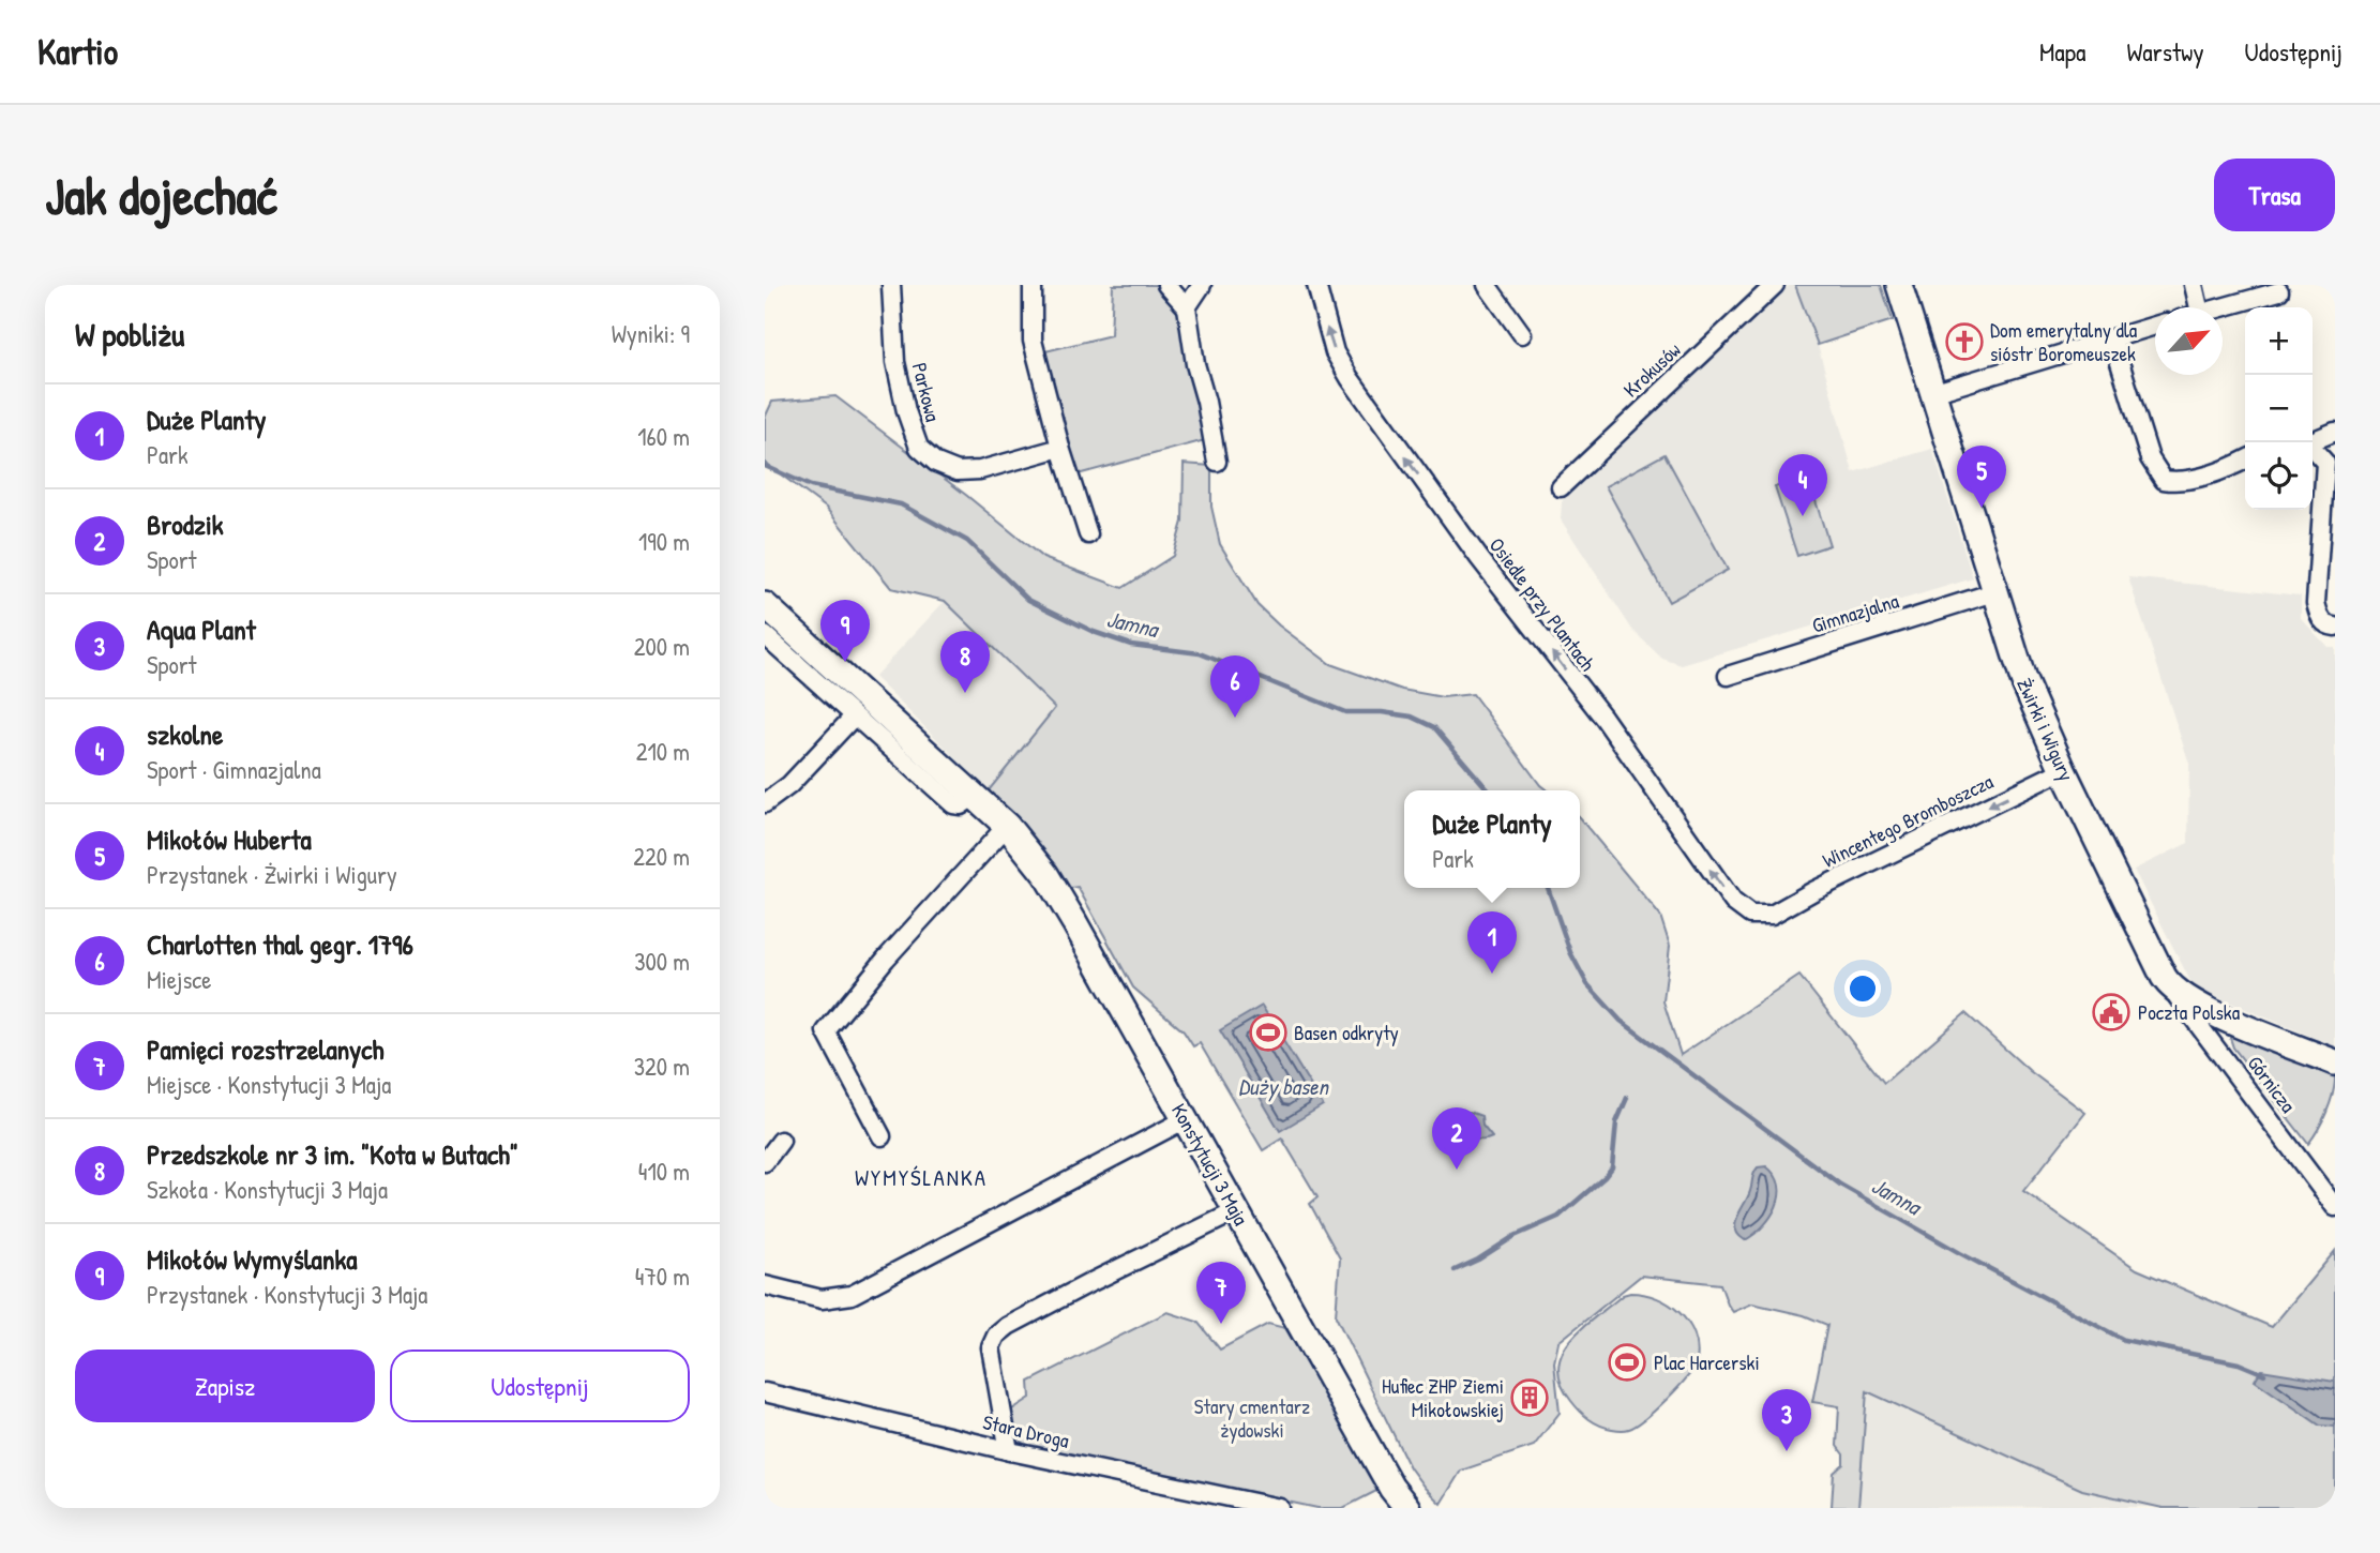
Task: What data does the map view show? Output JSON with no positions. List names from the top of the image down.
{
  "streets": {
    "street": [
      "Krokusów",
      "Parkowa",
      "Osiedle przy Plantach",
      "Gimnazjalna",
      "Żwirki i Wigury",
      "Wincentego Bromboszcza",
      "Górnicza",
      "Konstytucji 3 Maja",
      "Stara Droga"
    ]
  },
  "crossings": [
    ["Osiedle przy Plantach", "Wincentego Bromboszcza"],
    ["Gimnazjalna", "Żwirki i Wigury"],
    ["Żwirki i Wigury", "Wincentego Bromboszcza"],
    ["Żwirki i Wigury", "Górnicza"]
  ],
  "one_way": ["Osiedle przy Plantach", "Wincentego Bromboszcza"],
  "districts": ["WYMYŚLANKA"],
  "water": ["Jamna", "Duży basen"],
  "parks": ["Stary cmentarz żydowski"],
  "places": {
    "church": ["Dom emerytalny dla sióstr Boromeuszek"],
    "public building": ["Poczta Polska"],
    "sports": ["Basen odkryty", "Plac Harcerski"],
    "building": ["Hufiec ZHP Ziemi Mikołowskiej"]
  },
  "north": "top right",
  "page": {
    "header": "Kartio",
    "nav": ["Mapa", "Warstwy", "Udostępnij"],
    "buttons": [
      "Trasa",
      ["Zapisz", "Udostępnij"]
    ],
    "title": "Jak dojechać",
    "heading": ["W pobliżu", "Wyniki: 9"],
    "map_buttons": ["+", "−"],
    "list": [
      {
        "mark": "1",
        "name": "Duże Planty",
        "note": "Park",
        "value": "160 m"
      },
      {
        "mark": "2",
        "name": "Brodzik",
        "note": "Sport",
        "value": "190 m"
      },
      {
        "mark": "3",
        "name": "Aqua Plant",
        "note": "Sport",
        "value": "200 m"
      },
      {
        "mark": "4",
        "name": "szkolne",
        "note": "Sport · Gimnazjalna",
        "value": "210 m"
      },
      {
        "mark": "5",
        "name": "Mikołów Huberta",
        "note": "Przystanek · Żwirki i Wigury",
        "value": "220 m"
      },
      {
        "mark": "6",
        "name": "Charlotten thal gegr. 1796",
        "note": "Miejsce",
        "value": "300 m"
      },
      {
        "mark": "7",
        "name": "Pamięci rozstrzelanych",
        "note": "Miejsce · Konstytucji 3 Maja",
        "value": "320 m"
      },
      {
        "mark": "8",
        "name": "Przedszkole nr 3 im. \"Kota w Butach\"",
        "note": "Szkoła · Konstytucji 3 Maja",
        "value": "410 m"
      },
      {
        "mark": "9",
        "name": "Mikołów Wymyślanka",
        "note": "Przystanek · Konstytucji 3 Maja",
        "value": "470 m"
      }
    ],
    "pins": [
      "5",
      "4",
      "9",
      "8",
      "6",
      "1",
      "2",
      "7",
      "3"
    ],
    "popup": ["Duże Planty", "Park"]
  }
}
